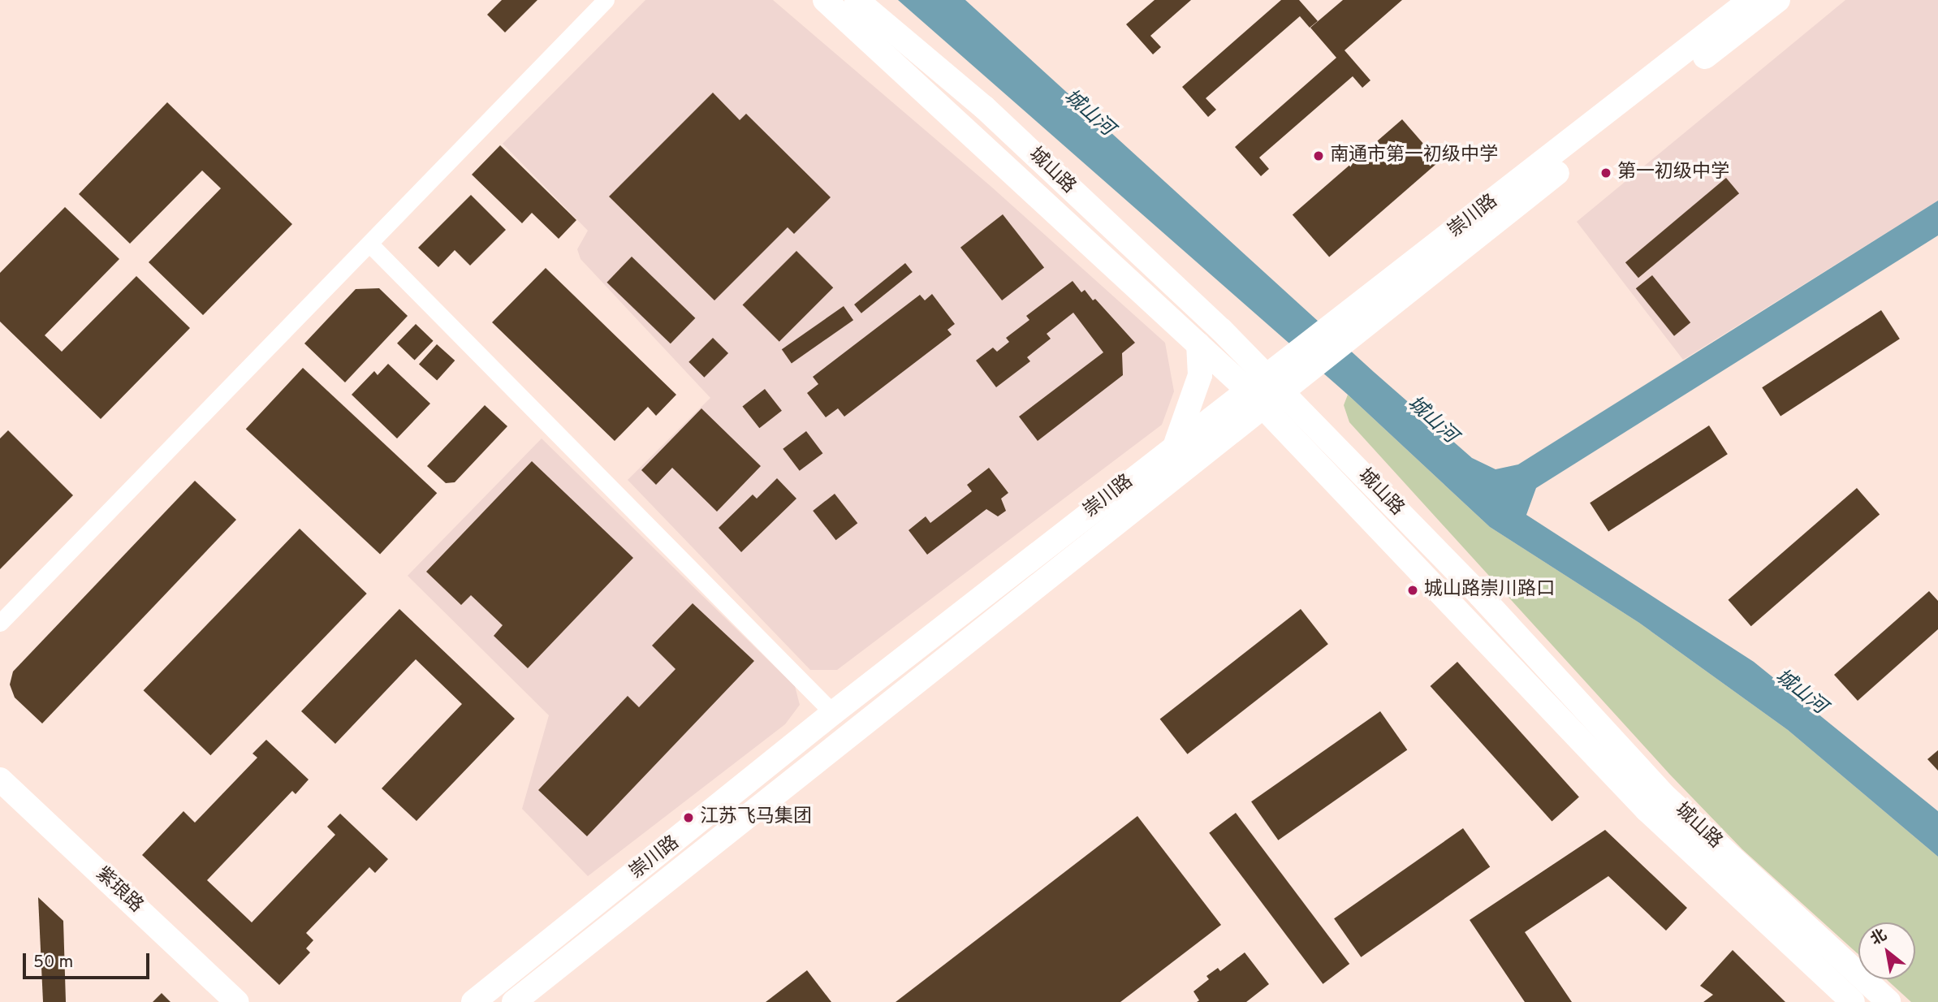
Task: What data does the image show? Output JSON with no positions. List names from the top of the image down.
{
  "streets": {
    "main road": ["城山路", "崇川路", "紫琅路"]
  },
  "crossings": [
    ["城山路", "崇川路"]
  ],
  "water": ["城山河"],
  "places": [
    "南通市第一初级中学",
    "第一初级中学",
    "城山路崇川路口",
    "江苏飞马集团"
  ],
  "scale_bar": "50 m",
  "north": "top left"
}
